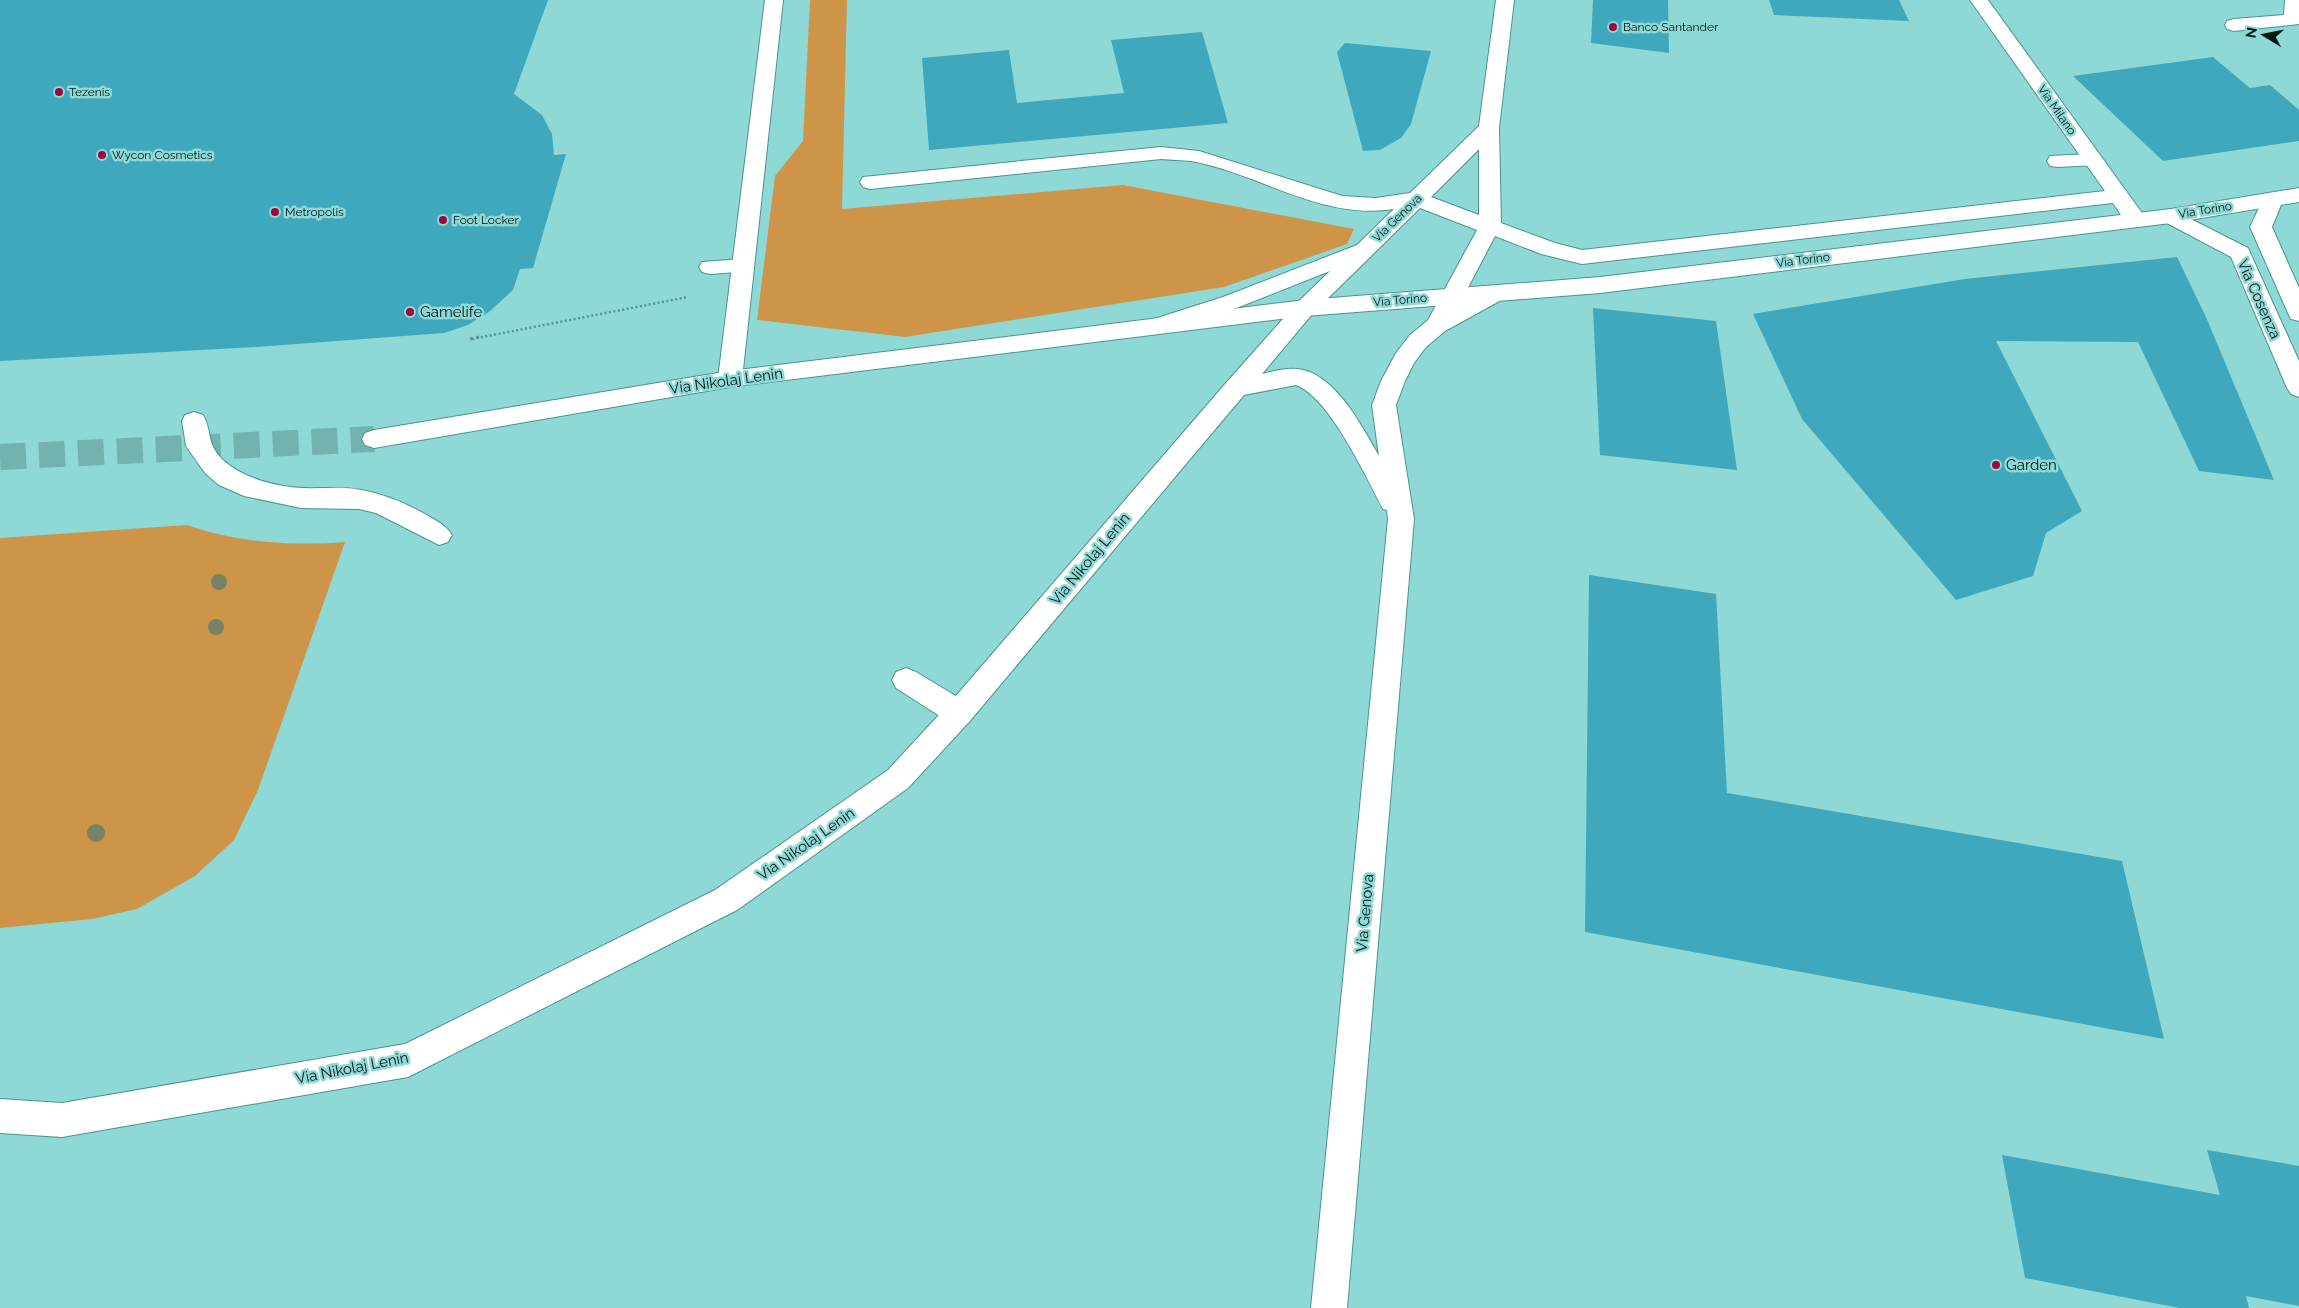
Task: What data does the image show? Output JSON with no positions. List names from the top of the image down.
{
  "streets": {
    "street": [
      "Via Milano",
      "Via Torino",
      "Via Genova",
      "Via Cosenza",
      "Via Nikolaj Lenin"
    ]
  },
  "crossings": [
    ["Via Milano", "Via Torino"],
    ["Via Torino", "Via Genova"],
    ["Via Torino", "Via Cosenza"],
    ["Via Torino", "Via Nikolaj Lenin"],
    ["Via Genova", "Via Nikolaj Lenin"]
  ],
  "places": [
    "Banco Santander",
    "Tezenis",
    "Wycon Cosmetics",
    "Metropolis",
    "Foot Locker",
    "Gamelife",
    "Garden"
  ],
  "north": "left"
}
